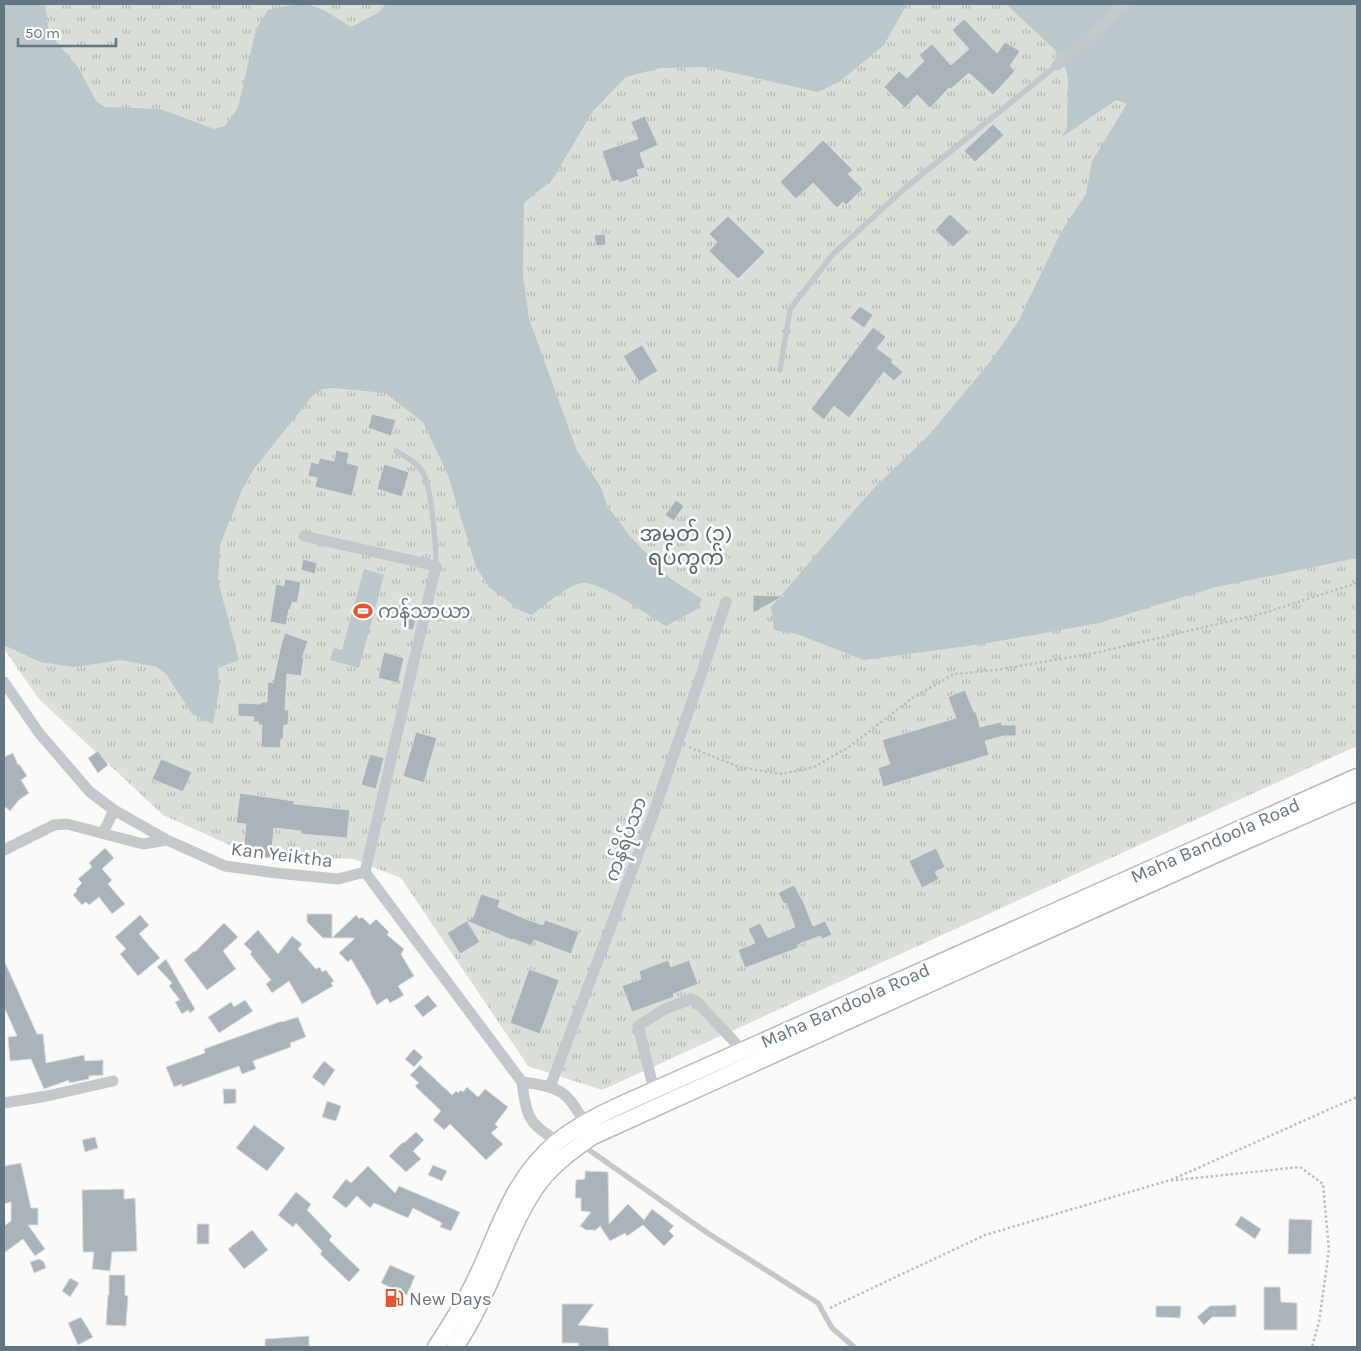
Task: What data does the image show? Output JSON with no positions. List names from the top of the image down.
{
  "streets": {
    "main road": ["Maha Bandoola Road"],
    "street": ["ကန်ရိပ်သာ", "Kan Yeiktha"]
  },
  "districts": ["အမှတ် (၃) ရပ်ကွက်"],
  "places": {
    "sports": ["ကန်သာယာ"],
    "fuel station": ["New Days"]
  },
  "scale_bar": "50 m"
}
